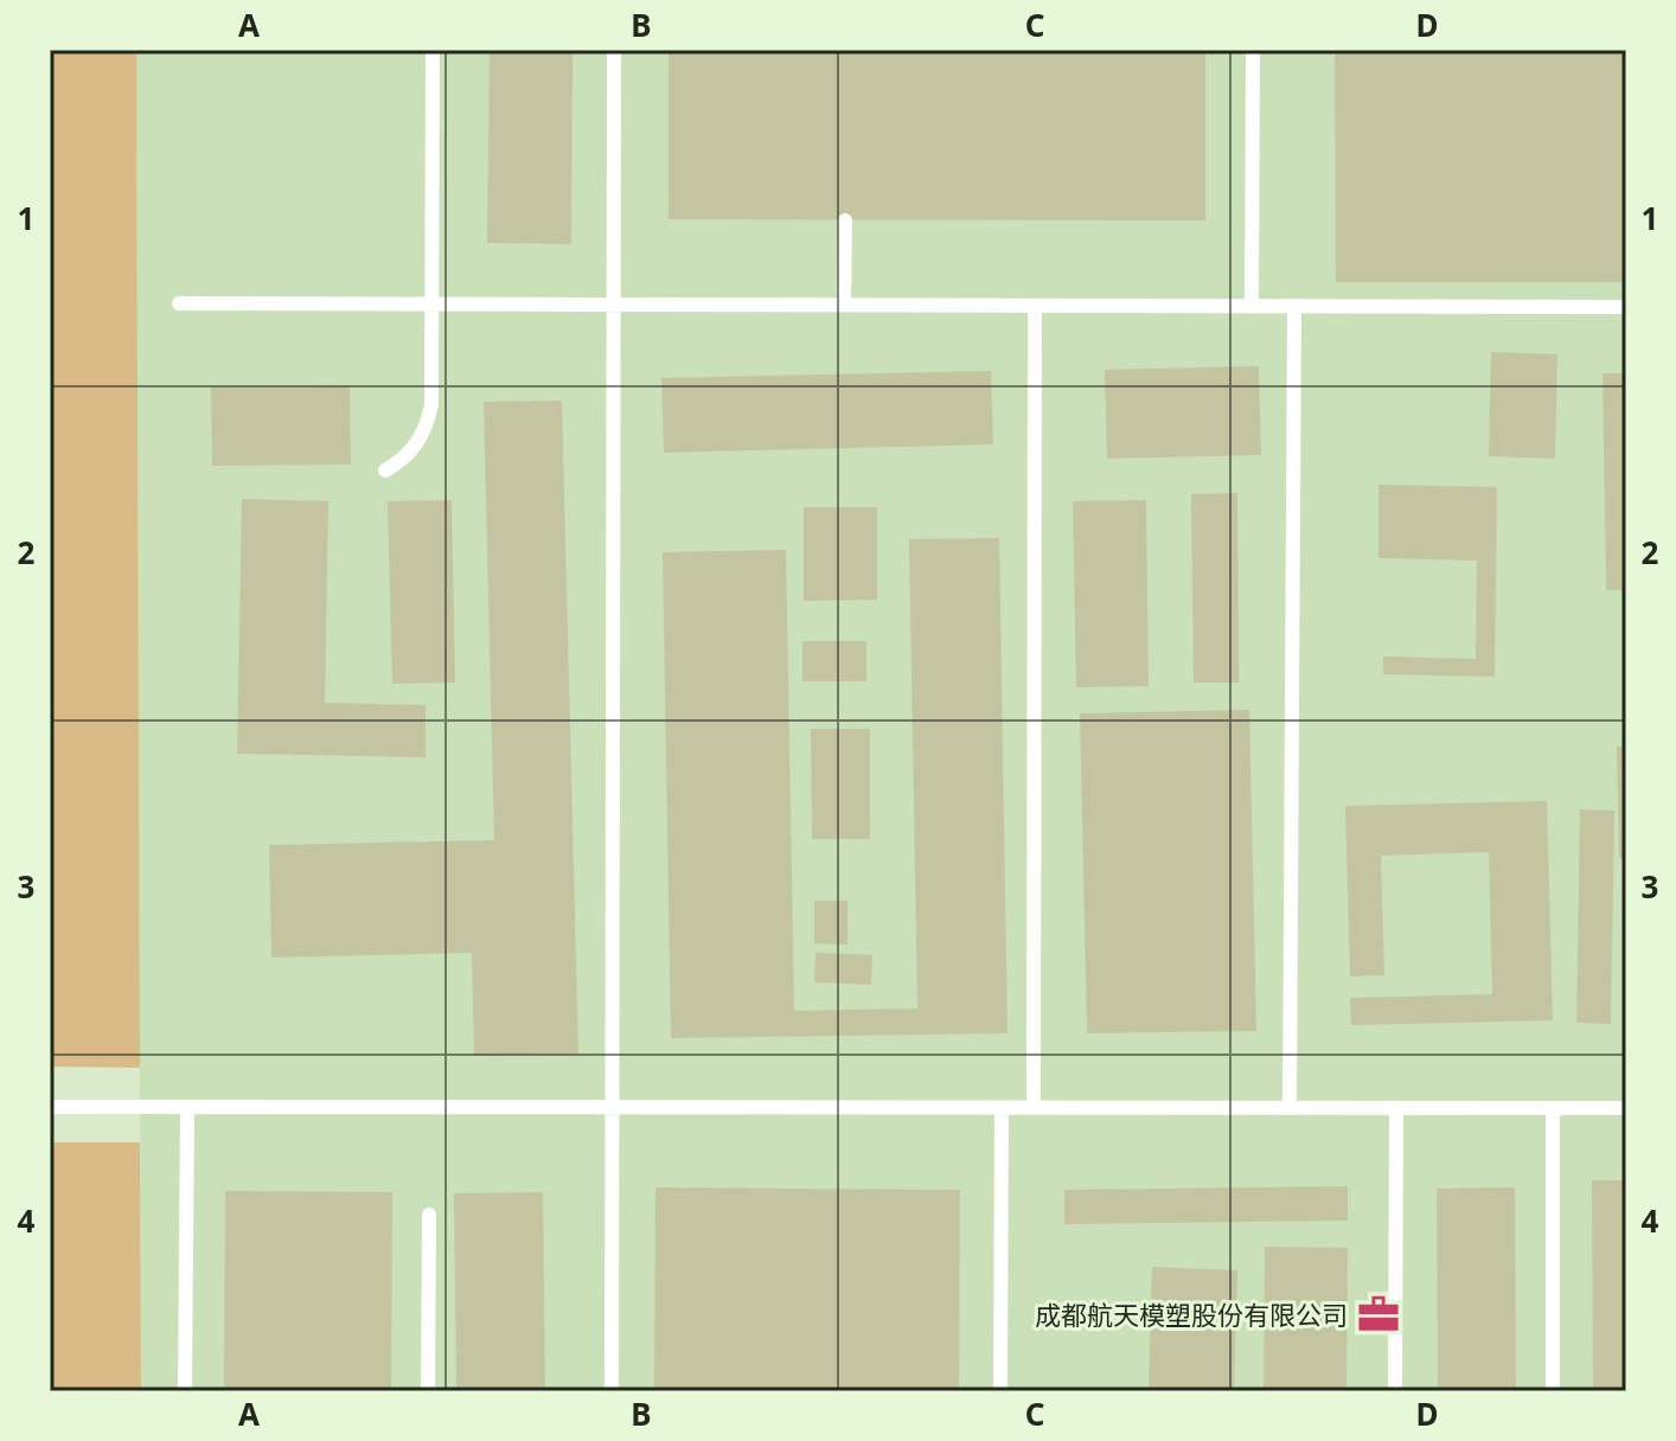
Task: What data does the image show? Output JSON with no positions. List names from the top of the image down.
{
  "places": {
    "office": ["成都航天模塑股份有限公司"]
  },
  "grid": {
    "columns": [
      "A",
      "B",
      "C",
      "D"
    ],
    "rows": [
      "1",
      "2",
      "3",
      "4"
    ]
  }
}
